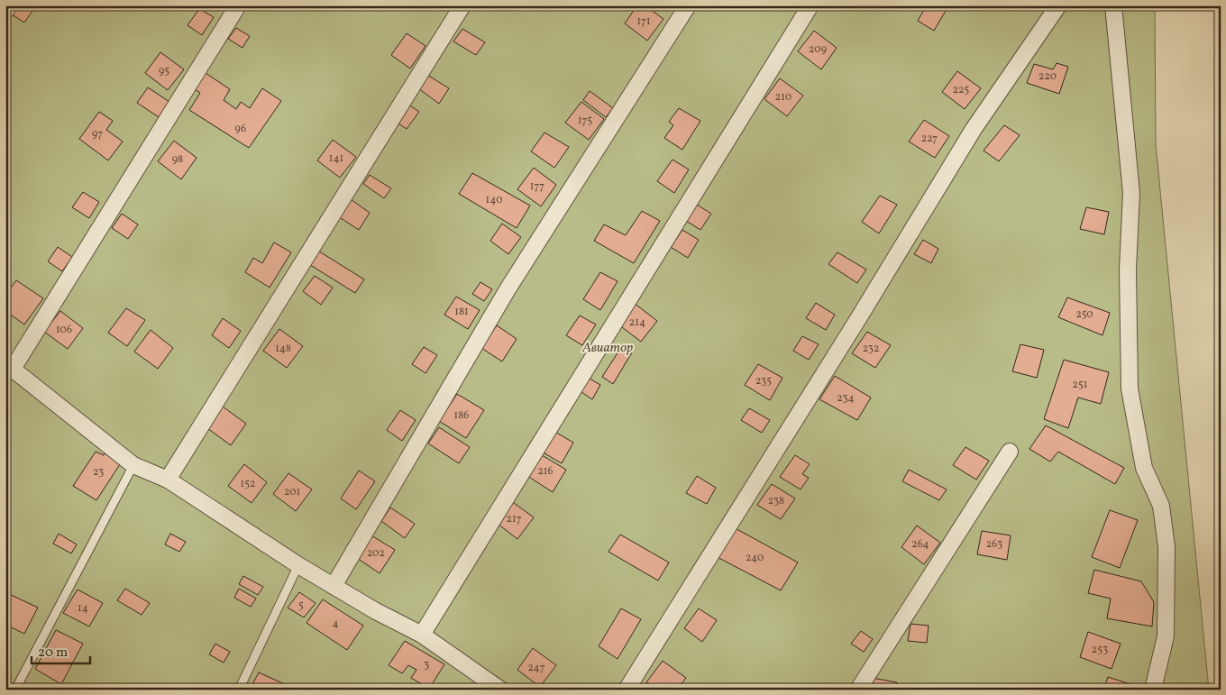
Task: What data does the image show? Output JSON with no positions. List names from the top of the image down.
{
  "parks": ["Авиатор"],
  "house_numbers": [
    "171",
    "209",
    "95",
    "220",
    "225",
    "210",
    "175",
    "96",
    "97",
    "227",
    "141",
    "98",
    "177",
    "140",
    "181",
    "250",
    "214",
    "106",
    "148",
    "232",
    "235",
    "251",
    "234",
    "186",
    "216",
    "23",
    "152",
    "201",
    "238",
    "217",
    "264",
    "263",
    "202",
    "240",
    "5",
    "14",
    "4",
    "253",
    "3",
    "247"
  ],
  "scale_bar": "20 m"
}
